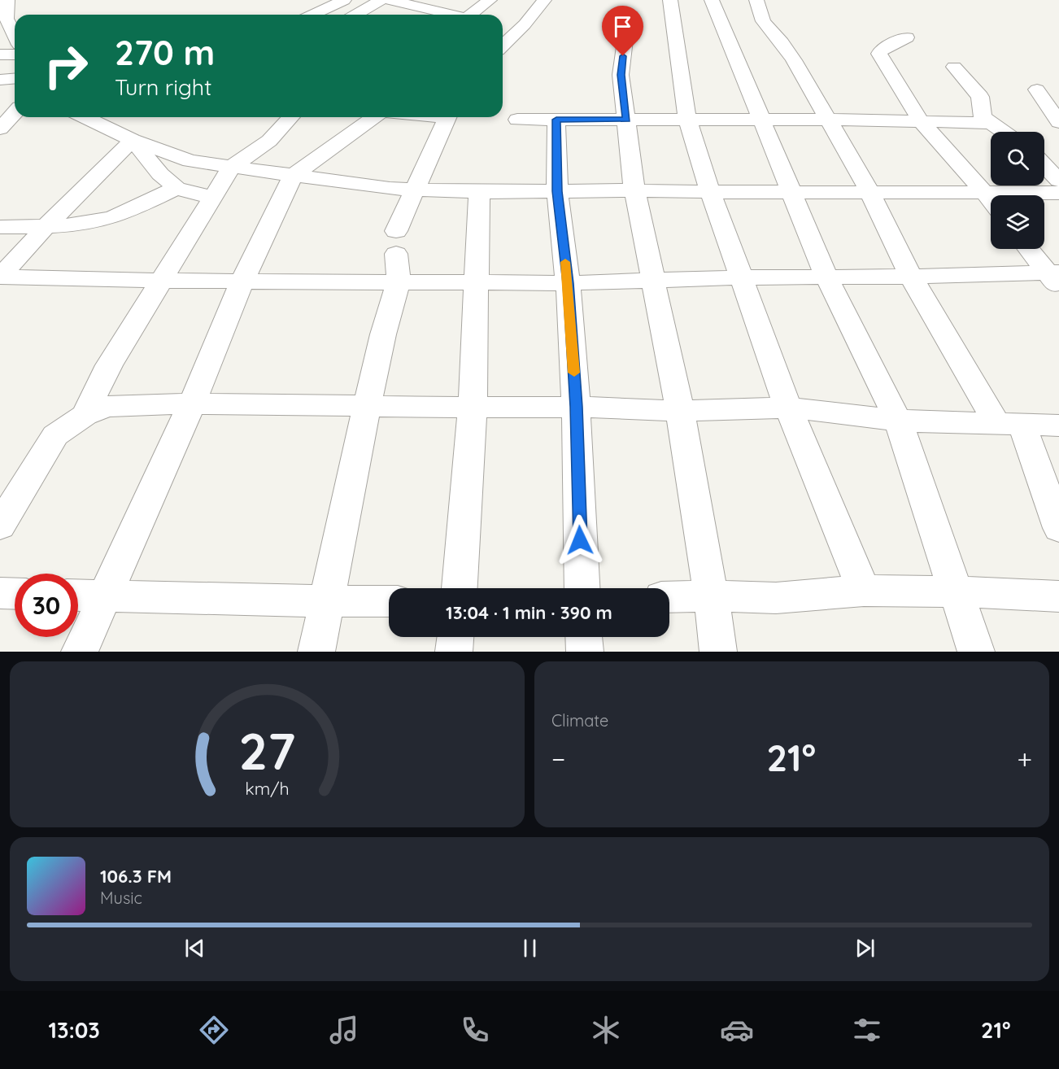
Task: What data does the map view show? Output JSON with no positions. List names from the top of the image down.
{
  "page": {
    "turn": ["270 m", "Turn right"],
    "limit": "30",
    "trip": "13:04 · 1 min · 390 m",
    "tile": "Climate",
    "heat": ["−", "21°", "+"],
    "song": ["106.3 FM", "Music"],
    "tabs": ["13:03", "21°"],
    "gauge": ["27", "km/h"]
  }
}
